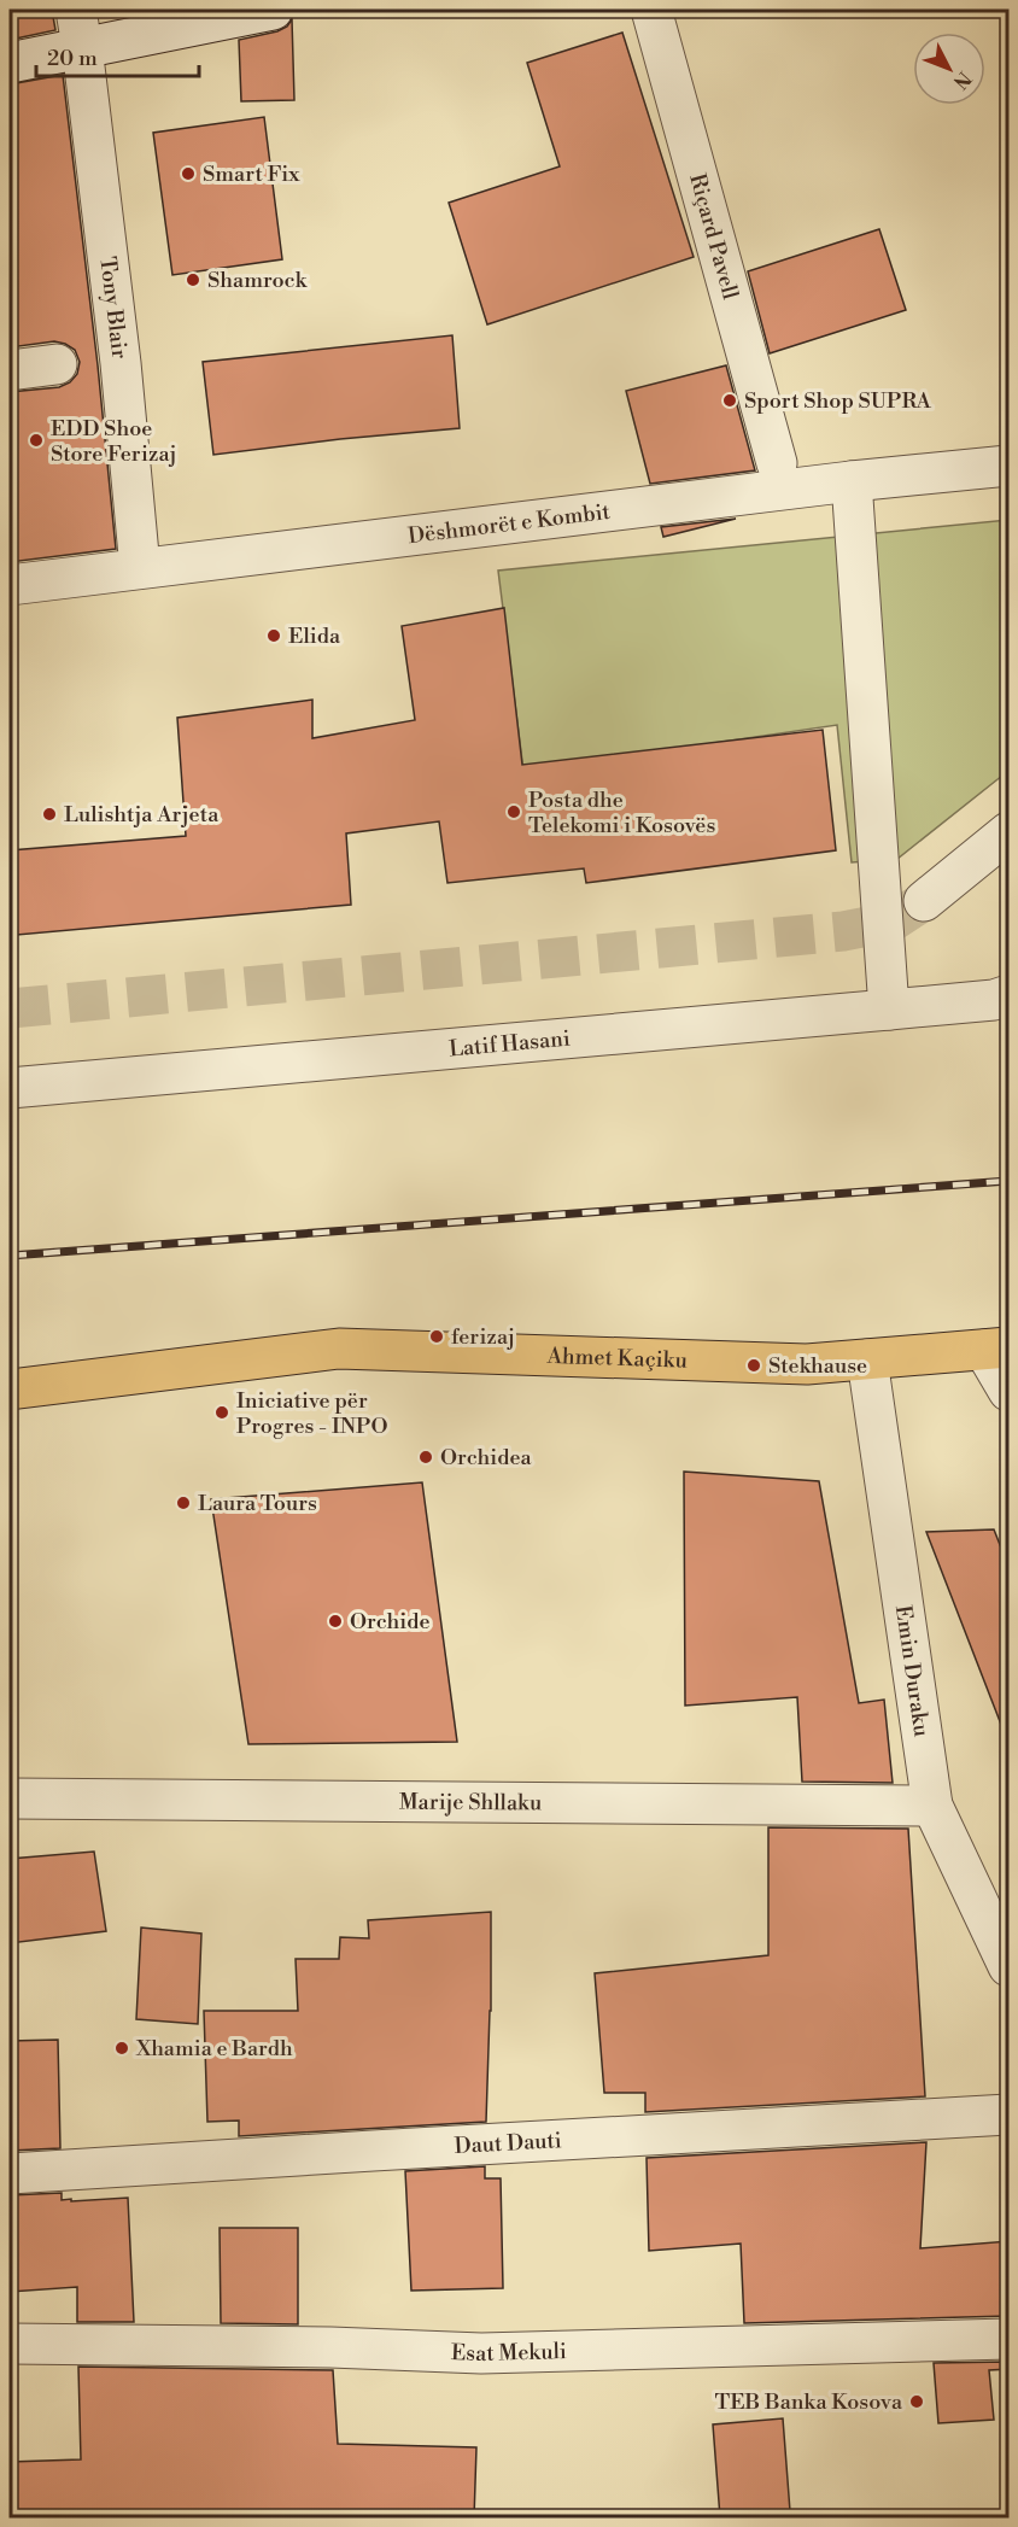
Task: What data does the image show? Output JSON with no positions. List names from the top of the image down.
{
  "streets": {
    "main road": ["Ahmet Kaçiku"],
    "street": [
      "Riçard Pavell",
      "Tony Blair",
      "Dëshmorët e Kombit",
      "Latif Hasani",
      "Emin Duraku",
      "Marije Shllaku",
      "Daut Dauti",
      "Esat Mekuli"
    ]
  },
  "crossings": [
    ["Tony Blair", "Dëshmorët e Kombit"],
    ["Ahmet Kaçiku", "Emin Duraku"],
    ["Emin Duraku", "Marije Shllaku"]
  ],
  "places": [
    "Smart Fix",
    "Shamrock",
    "Sport Shop SUPRA",
    "EDD Shoe Store Ferizaj",
    "Elida",
    "Posta dhe Telekomi i Kosovës",
    "Lulishtja Arjeta",
    "ferizaj",
    "Stekhause",
    "Iniciative për Progres - INPO",
    "Orchidea",
    "Laura Tours",
    "Orchide",
    "Xhamia e Bardh",
    "TEB Banka Kosova"
  ],
  "scale_bar": "20 m",
  "north": "bottom right"
}
